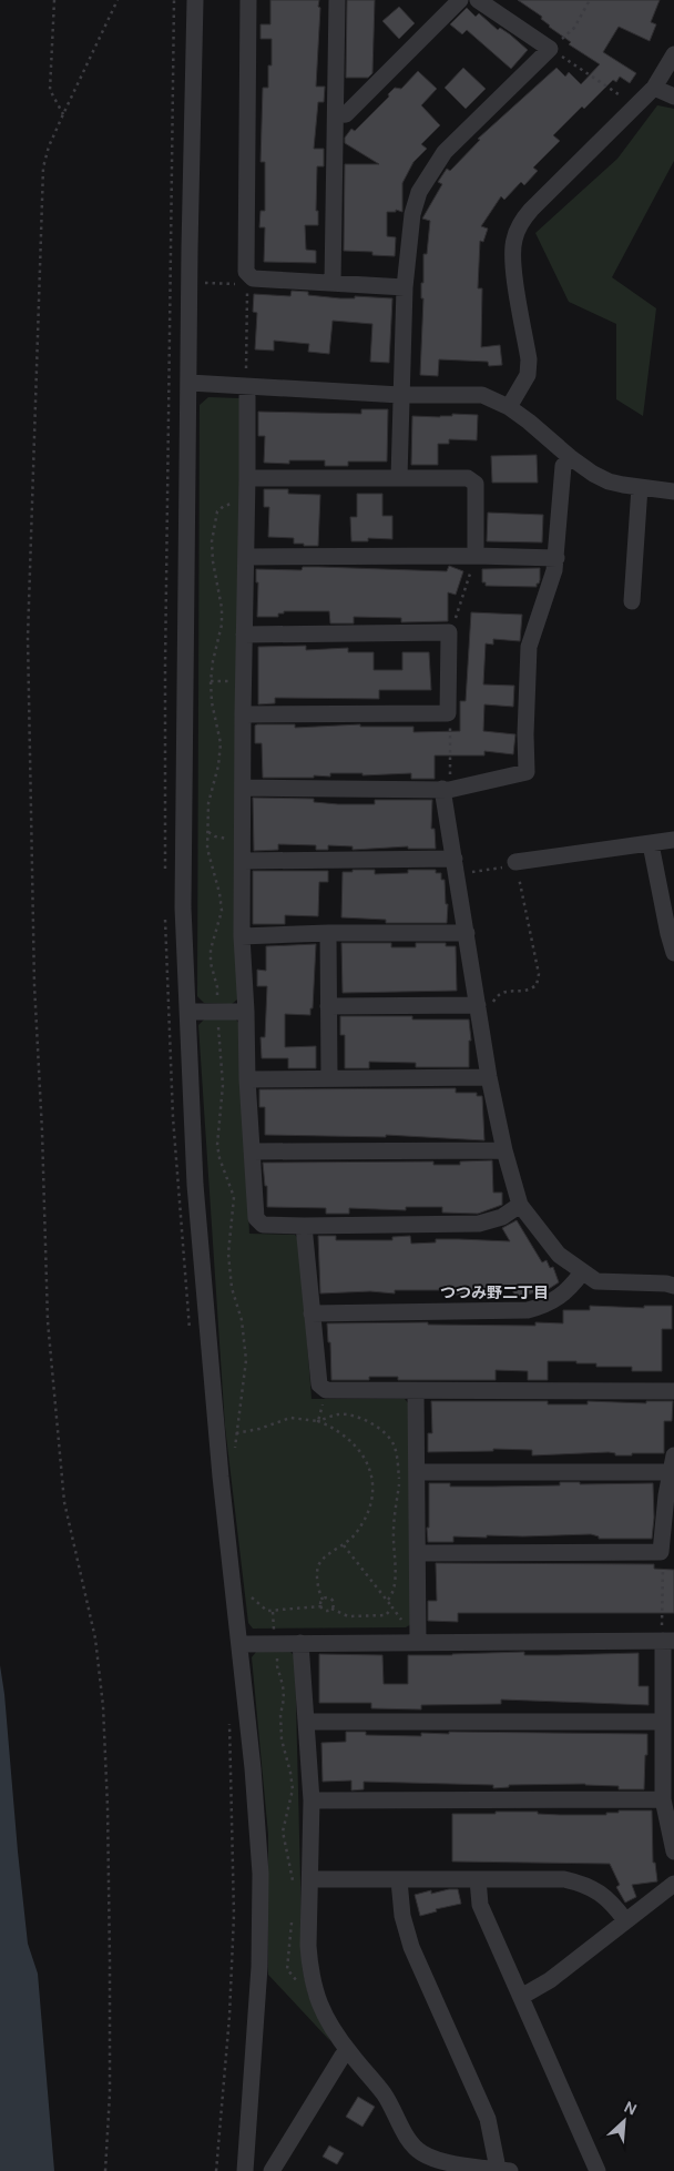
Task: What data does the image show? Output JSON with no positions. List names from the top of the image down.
{
  "districts": ["つつみ野二丁目"],
  "north": "top right"
}
